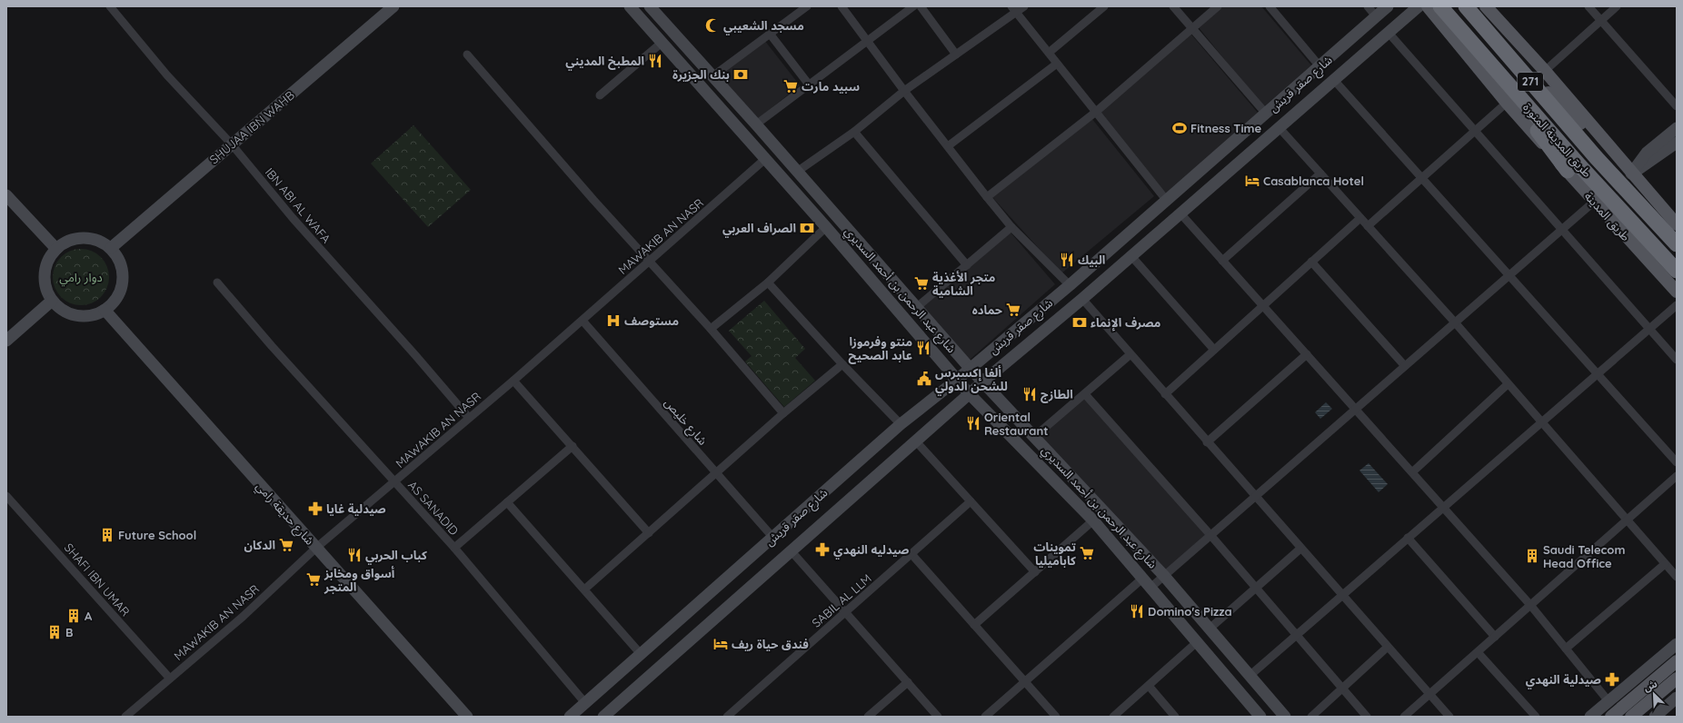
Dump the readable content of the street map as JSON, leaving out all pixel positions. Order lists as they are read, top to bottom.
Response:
{
  "streets": {
    "highway": ["271", "طريق المدينة المنورة"],
    "main road": ["طريق المدينة"],
    "street": [
      "شارع صقر قريش",
      "SHUJAA IBN WAHB",
      "IBN ABI AL WAFA",
      "MAWAKIB AN NASR",
      "شارع عبد الرحمن بن أحمد السديري",
      "شارع خليص",
      "AS SANADID",
      "شارع حديقة رامي",
      "SHAFI IBN UMAR",
      "SABIL AL LLM"
    ]
  },
  "crossings": [
    ["شارع صقر قريش", "شارع عبد الرحمن بن أحمد السديري"],
    ["شارع صقر قريش", "شارع خليص"],
    ["شارع صقر قريش", "AS SANADID"],
    ["SHUJAA IBN WAHB", "IBN ABI AL WAFA"],
    ["SHUJAA IBN WAHB", "شارع حديقة رامي"],
    ["طريق المدينة المنورة", "طريق المدينة"],
    ["IBN ABI AL WAFA", "MAWAKIB AN NASR"],
    ["MAWAKIB AN NASR", "شارع عبد الرحمن بن أحمد السديري"],
    ["MAWAKIB AN NASR", "شارع خليص"],
    ["MAWAKIB AN NASR", "AS SANADID"],
    ["MAWAKIB AN NASR", "شارع حديقة رامي"],
    ["MAWAKIB AN NASR", "SHAFI IBN UMAR"]
  ],
  "parks": ["دوار رامي"],
  "places": {
    "mosque": ["مسجد الشعيبي"],
    "restaurant": [
      "المطبخ المديني",
      "البيك",
      "منتو وفرموزا عابد الصحيح",
      "الطازج",
      "Oriental Restaurant",
      "كباب الحربي",
      "Domino's Pizza"
    ],
    "bank": ["بنك الجزيرة", "الصراف العربي", "مصرف الإنماء"],
    "supermarket": [
      "سبيد مارت",
      "متجر الأغذية الشامية",
      "حماده",
      "الدكان",
      "تموينات كاباميليا",
      "أسواق ومخابز المتجر"
    ],
    "sports": ["Fitness Time"],
    "hotel": ["Casablanca Hotel", "فندق حياة ريف"],
    "hospital": ["مستوصف"],
    "public building": ["ألفا إكسبرس للشحن الدولي"],
    "pharmacy": ["صيدلية غايا", "صيدليه النهدي", "صيدلية النهدي"],
    "building": [
      "Future School",
      "Saudi Telecom Head Office",
      "A",
      "B"
    ]
  },
  "north": "top left"
}
